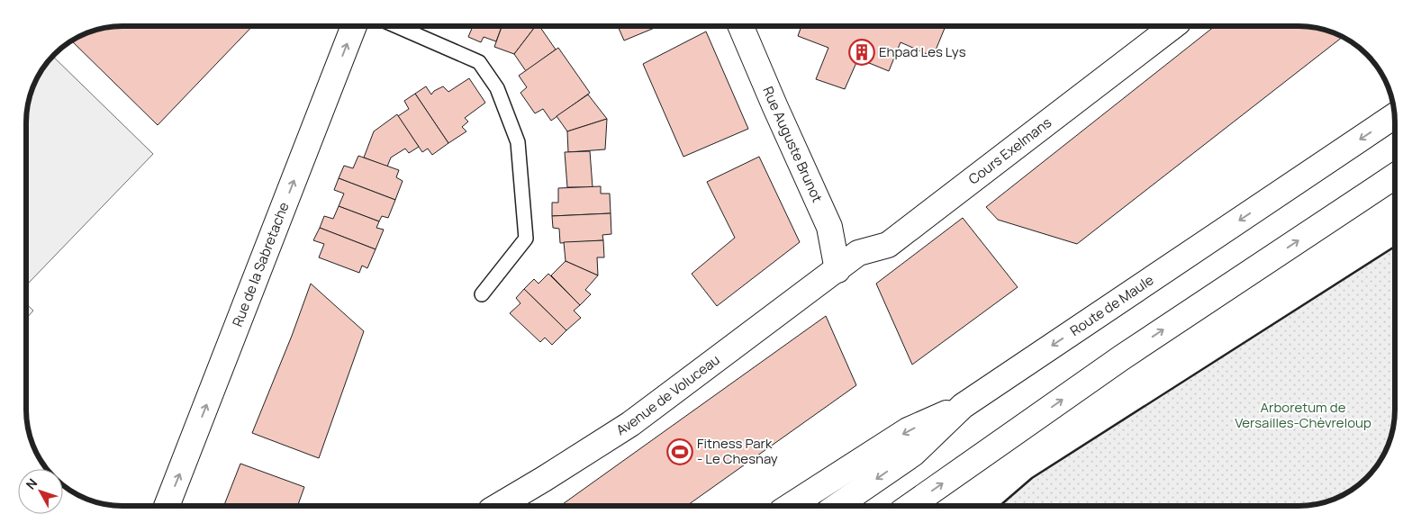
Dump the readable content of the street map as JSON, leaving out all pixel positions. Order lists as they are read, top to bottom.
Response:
{
  "streets": {
    "street": [
      "Rue Auguste Brunot",
      "Cours Exelmans",
      "Rue de la Sabretache",
      "Route de Maule",
      "Avenue de Voluceau"
    ]
  },
  "crossings": [
    ["Rue Auguste Brunot", "Cours Exelmans"],
    ["Rue Auguste Brunot", "Avenue de Voluceau"],
    ["Cours Exelmans", "Avenue de Voluceau"]
  ],
  "one_way": ["Rue de la Sabretache"],
  "parks": ["Arboretum de Versailles-Chèvreloup"],
  "places": {
    "building": ["Ehpad Les Lys"],
    "sports": ["Fitness Park - Le Chesnay"]
  },
  "north": "top left"
}
